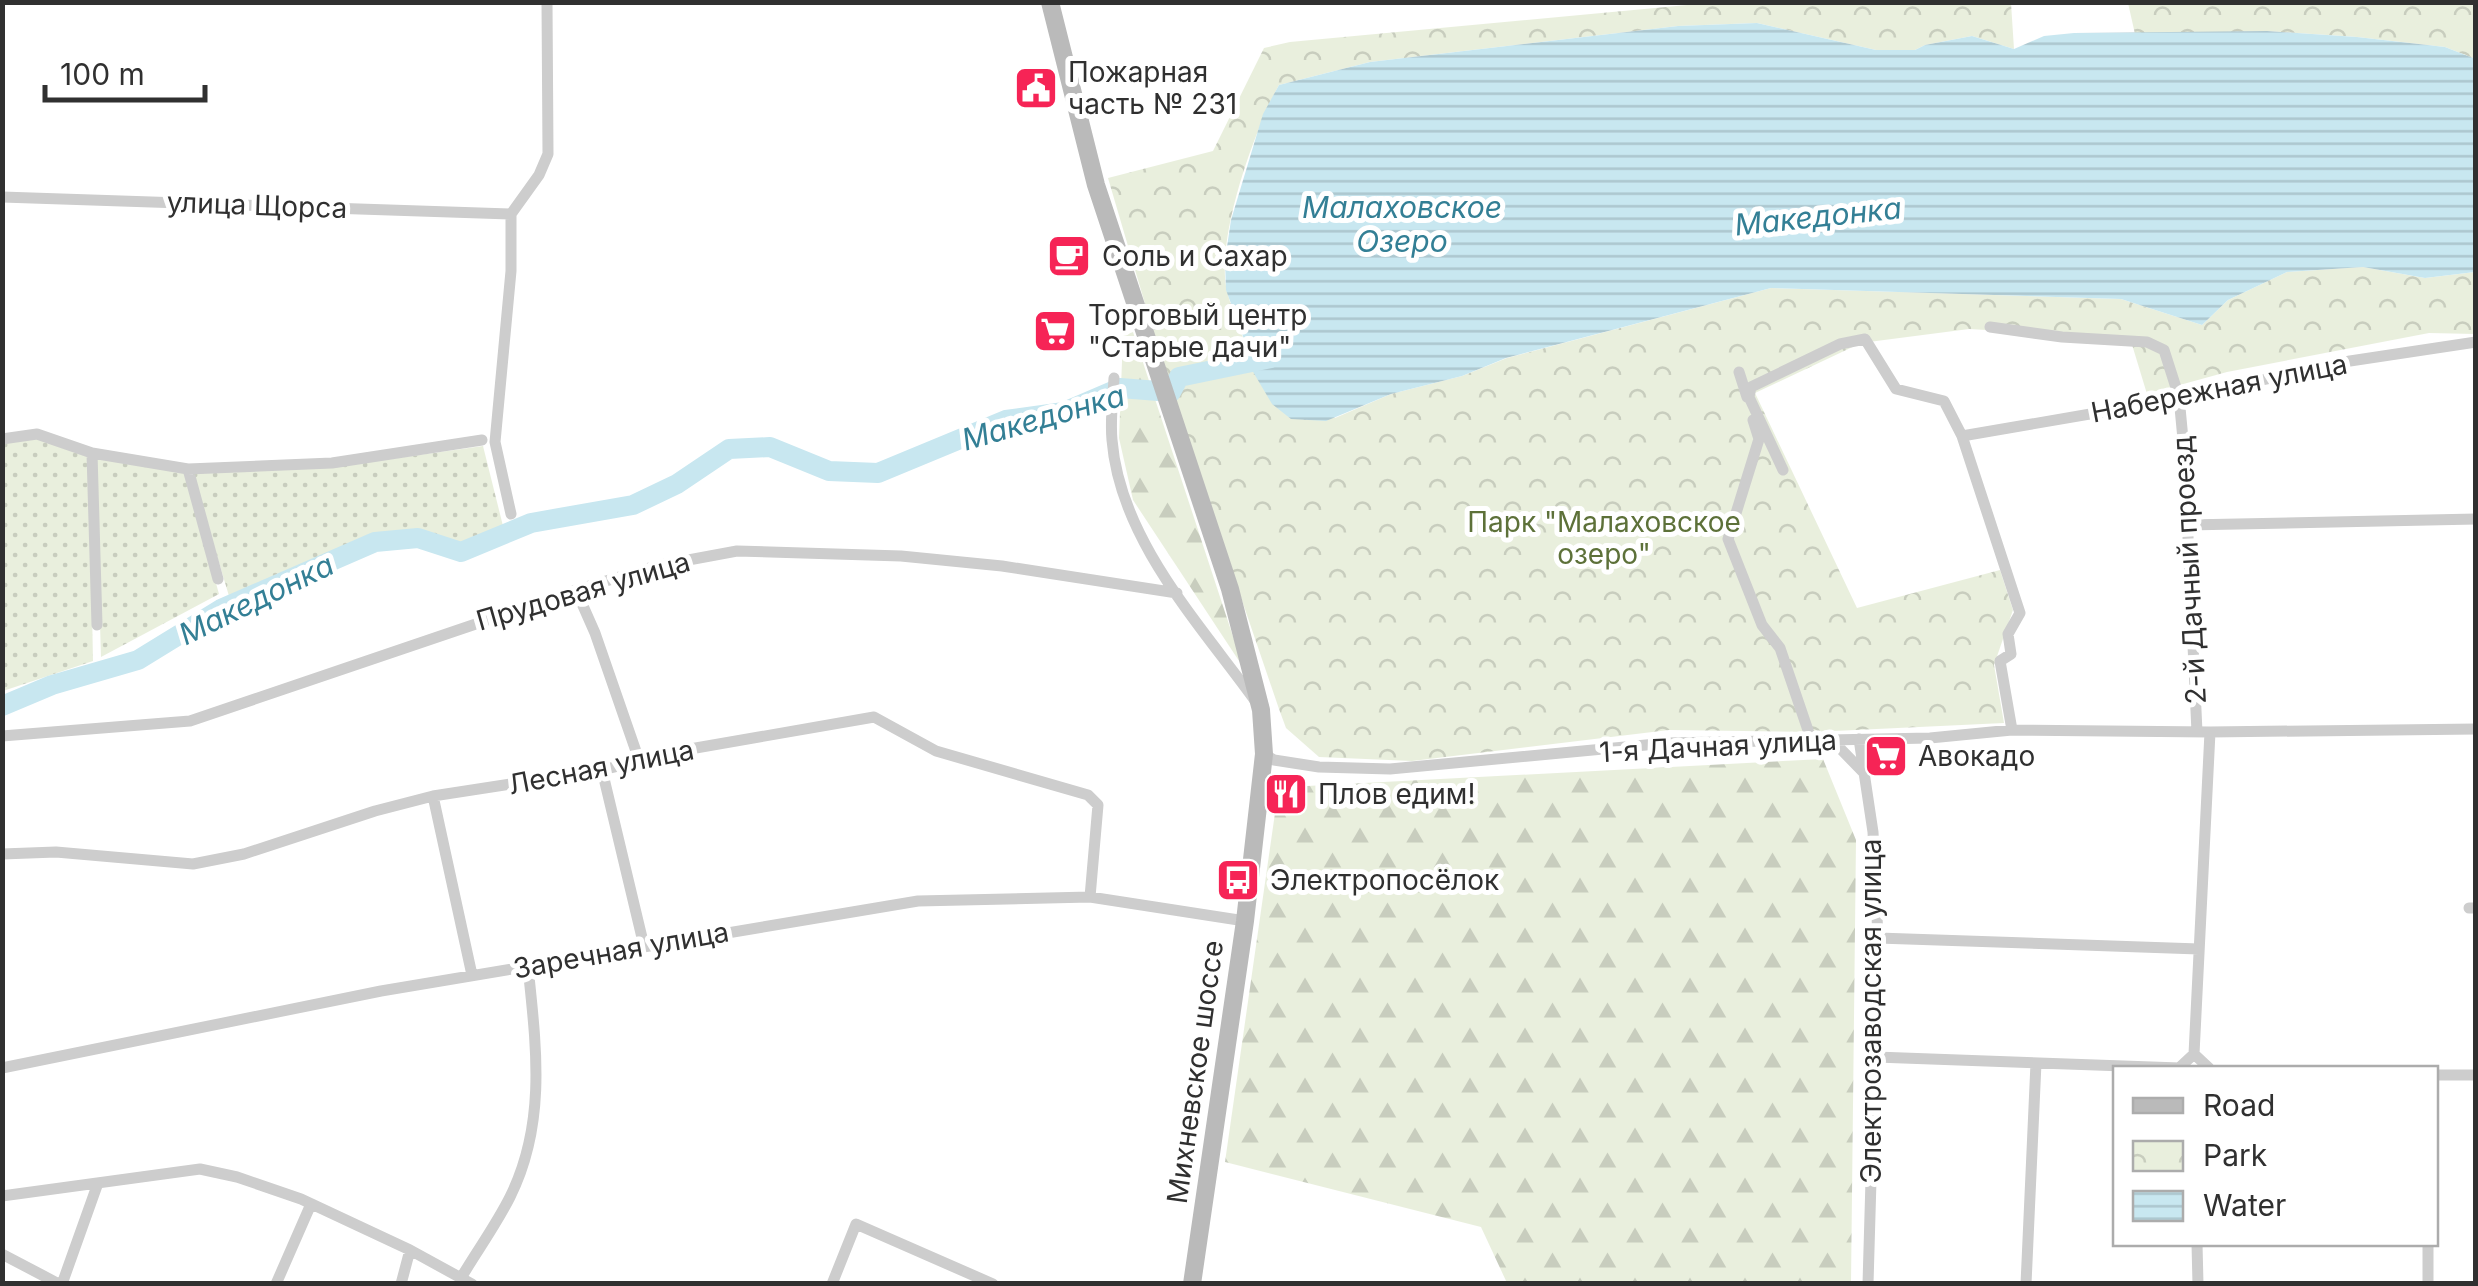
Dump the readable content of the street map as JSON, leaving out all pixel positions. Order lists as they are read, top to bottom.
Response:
{
  "streets": {
    "main road": ["Михневское шоссе"],
    "street": [
      "улица Щорса",
      "Набережная улица",
      "2-й Дачный проезд",
      "Прудовая улица",
      "1-я Дачная улица",
      "Лесная улица",
      "Заречная улица",
      "Электрозаводская улица"
    ]
  },
  "crossings": [
    ["Набережная улица", "2-й Дачный проезд"],
    ["2-й Дачный проезд", "1-я Дачная улица"],
    ["1-я Дачная улица", "Электрозаводская улица"],
    ["1-я Дачная улица", "Михневское шоссе"],
    ["Лесная улица", "Заречная улица"],
    ["Заречная улица", "Михневское шоссе"]
  ],
  "water": ["Малаховское Озеро", "Македонка"],
  "parks": ["Парк \"Малаховское озеро\""],
  "places": {
    "public building": ["Пожарная часть № 231"],
    "cafe": ["Соль и Сахар"],
    "supermarket": ["Торговый центр \"Старые дачи\"", "Авокадо"],
    "restaurant": ["Плов едим!"],
    "bus stop": ["Электропосёлок"]
  },
  "legend": ["Road", "Park", "Water"],
  "scale_bar": "100 m"
}
